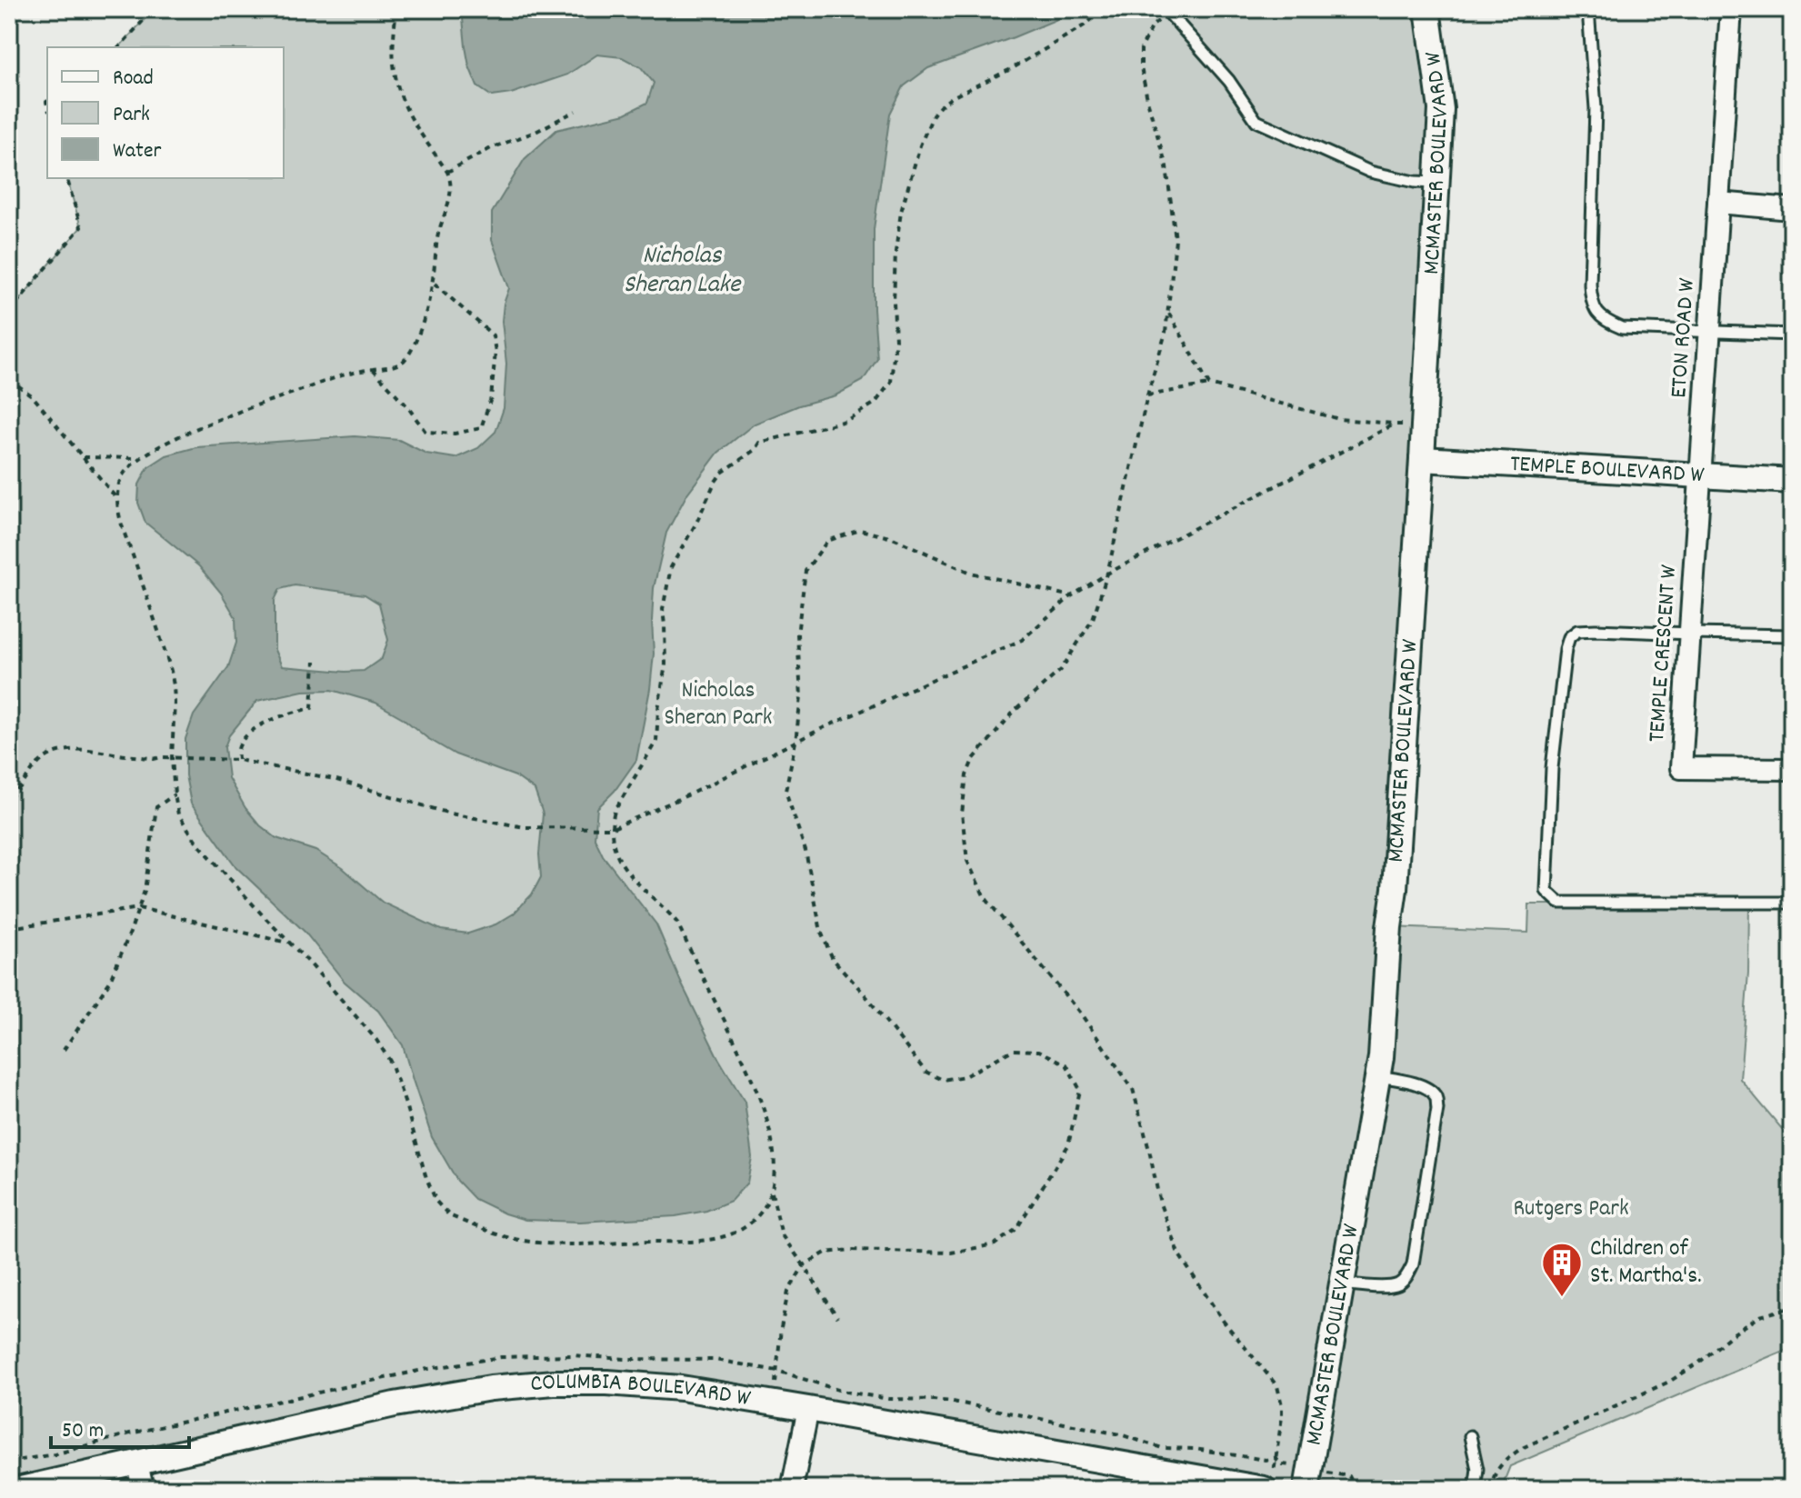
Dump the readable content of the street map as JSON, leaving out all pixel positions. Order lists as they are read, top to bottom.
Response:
{
  "streets": {
    "street": [
      "MCMASTER BOULEVARD W",
      "ETON ROAD W",
      "TEMPLE BOULEVARD W",
      "TEMPLE CRESCENT W",
      "COLUMBIA BOULEVARD W"
    ]
  },
  "crossings": [
    ["MCMASTER BOULEVARD W", "TEMPLE BOULEVARD W"],
    ["ETON ROAD W", "TEMPLE BOULEVARD W"],
    ["ETON ROAD W", "TEMPLE CRESCENT W"],
    ["TEMPLE BOULEVARD W", "TEMPLE CRESCENT W"]
  ],
  "water": ["Nicholas Sheran Lake"],
  "parks": ["Nicholas Sheran Park", "Rutgers Park"],
  "places": {
    "building": ["Children of St. Martha's."]
  },
  "legend": ["Road", "Park", "Water"],
  "scale_bar": "50 m"
}
